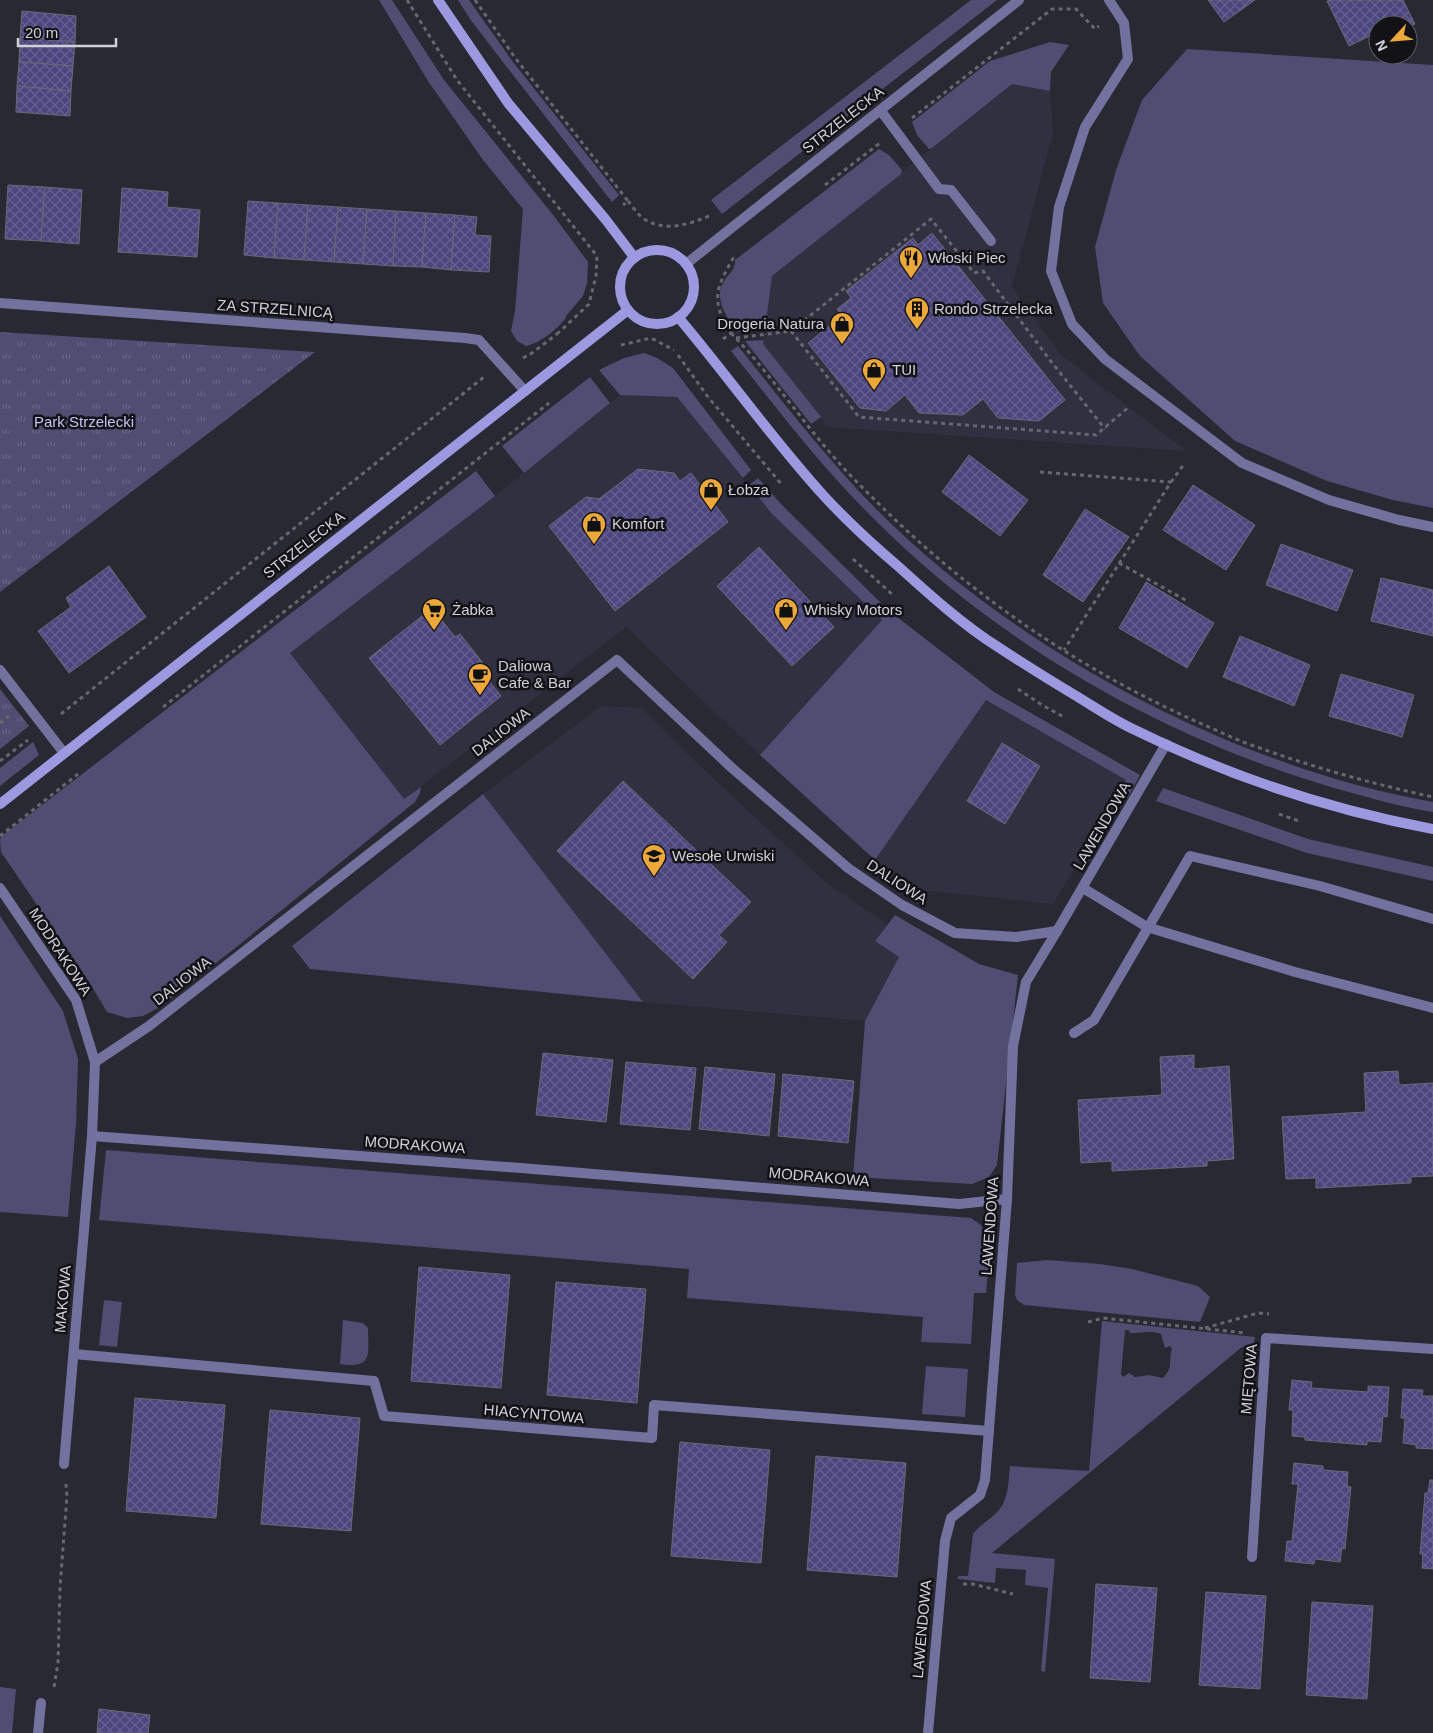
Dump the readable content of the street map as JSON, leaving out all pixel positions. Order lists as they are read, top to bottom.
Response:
{
  "streets": {
    "street": [
      "STRZELECKA",
      "ZA STRZELNICĄ",
      "DALIOWA",
      "LAWENDOWA",
      "MODRAKOWA",
      "MAKOWA",
      "MIĘTOWA",
      "HIACYNTOWA"
    ]
  },
  "crossings": [
    ["STRZELECKA", "ZA STRZELNICĄ"],
    ["DALIOWA", "LAWENDOWA"],
    ["DALIOWA", "MODRAKOWA"],
    ["LAWENDOWA", "MODRAKOWA"],
    ["LAWENDOWA", "HIACYNTOWA"],
    ["MODRAKOWA", "MAKOWA"],
    ["MAKOWA", "HIACYNTOWA"]
  ],
  "parks": ["Park Strzelecki"],
  "places": {
    "restaurant": ["Włoski Piec"],
    "building": ["Rondo Strzelecka"],
    "shop": [
      "Drogeria Natura",
      "TUI",
      "Łobza",
      "Komfort",
      "Whisky Motors"
    ],
    "supermarket": ["Żabka"],
    "cafe": ["Daliowa Cafe & Bar"],
    "school or university": ["Wesołe Urwiski"]
  },
  "scale_bar": "20 m",
  "north": "bottom left"
}
